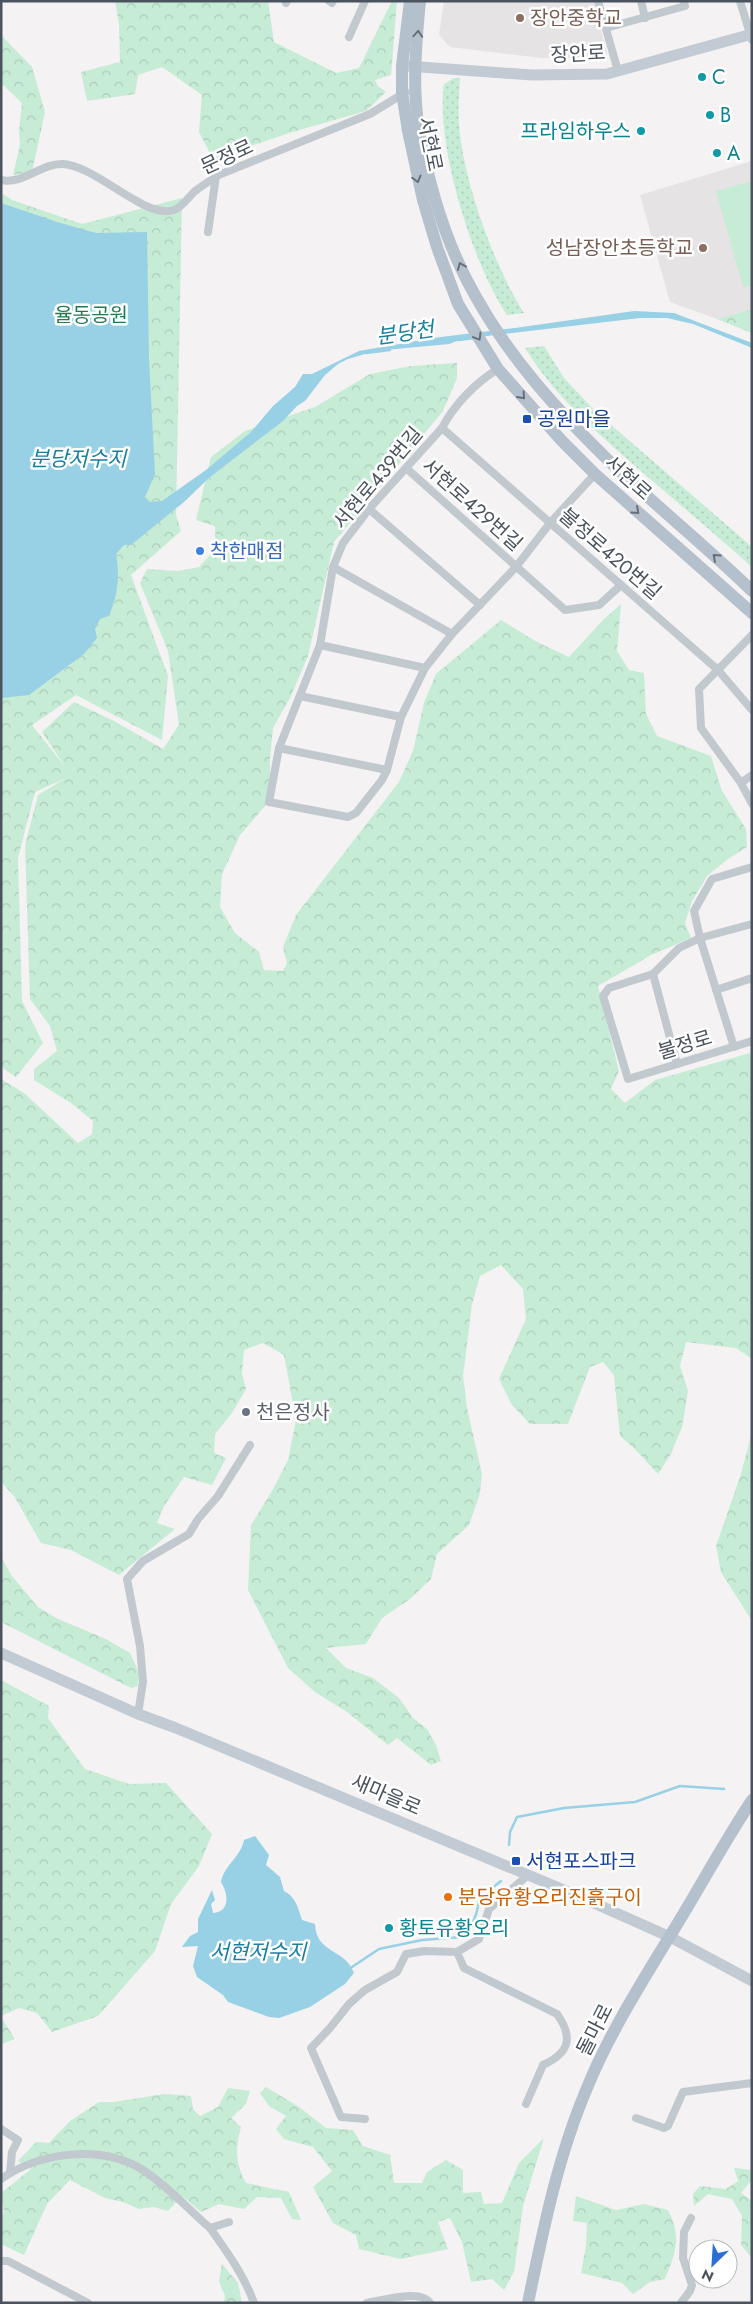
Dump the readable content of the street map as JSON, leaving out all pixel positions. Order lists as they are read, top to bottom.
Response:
{
  "streets": {
    "main road": ["서현로", "돌마로"],
    "street": [
      "장안로",
      "문정로",
      "서현로439번길",
      "서현로429번길",
      "불정로420번길",
      "불정로",
      "새마을로"
    ]
  },
  "crossings": [
    ["장안로", "서현로"],
    ["서현로", "문정로"],
    ["서현로", "서현로439번길"],
    ["서현로", "서현로429번길"],
    ["서현로439번길", "서현로429번길"],
    ["서현로439번길", "불정로420번길"],
    ["서현로429번길", "불정로420번길"],
    ["새마을로", "돌마로"]
  ],
  "water": ["분당천", "분당저수지", "서현저수지"],
  "parks": ["율동공원"],
  "places": {
    "other": [
      "장안중학교",
      "C",
      "B",
      "프라임하우스",
      "A",
      "성남장안초등학교",
      "착한매점",
      "천은정사",
      "분당유황오리진흙구이",
      "황토유황오리"
    ],
    "transit": ["공원마을", "서현포스파크"]
  },
  "north": "bottom left"
}
